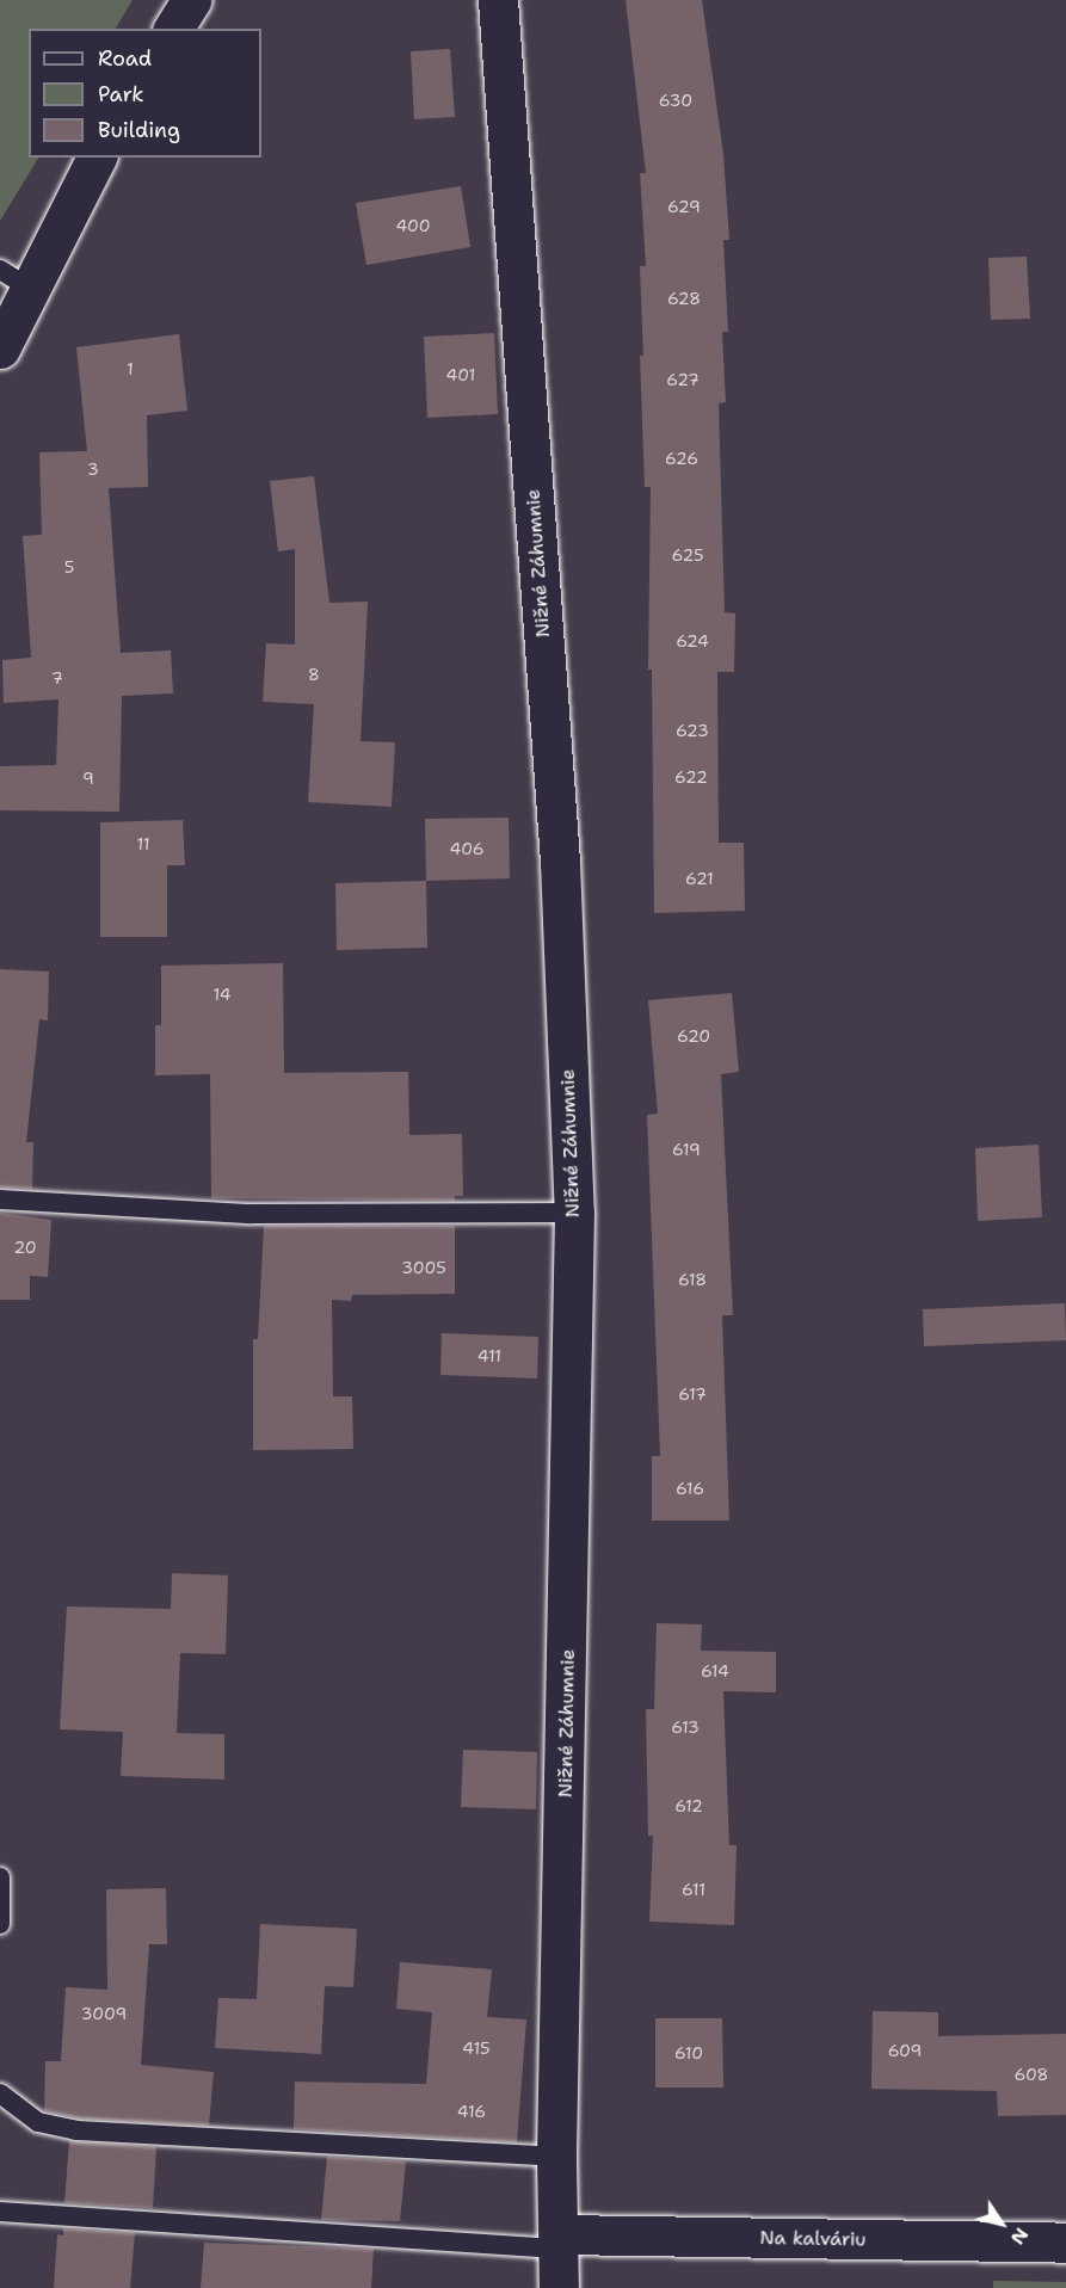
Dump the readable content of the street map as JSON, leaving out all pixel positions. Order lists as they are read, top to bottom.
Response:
{
  "streets": {
    "street": ["Nižné Záhumnie", "Na kalváriu"]
  },
  "crossings": [
    ["Nižné Záhumnie", "Na kalváriu"]
  ],
  "house_numbers": [
    "630",
    "629",
    "400",
    "628",
    "1",
    "401",
    "627",
    "626",
    "3",
    "625",
    "5",
    "624",
    "8",
    "7",
    "623",
    "622",
    "9",
    "11",
    "406",
    "621",
    "14",
    "620",
    "619",
    "20",
    "3005",
    "618",
    "411",
    "617",
    "616",
    "614",
    "613",
    "612",
    "611",
    "3009",
    "415",
    "609",
    "610",
    "608",
    "416"
  ],
  "legend": ["Road", "Park", "Building"],
  "north": "bottom right"
}
